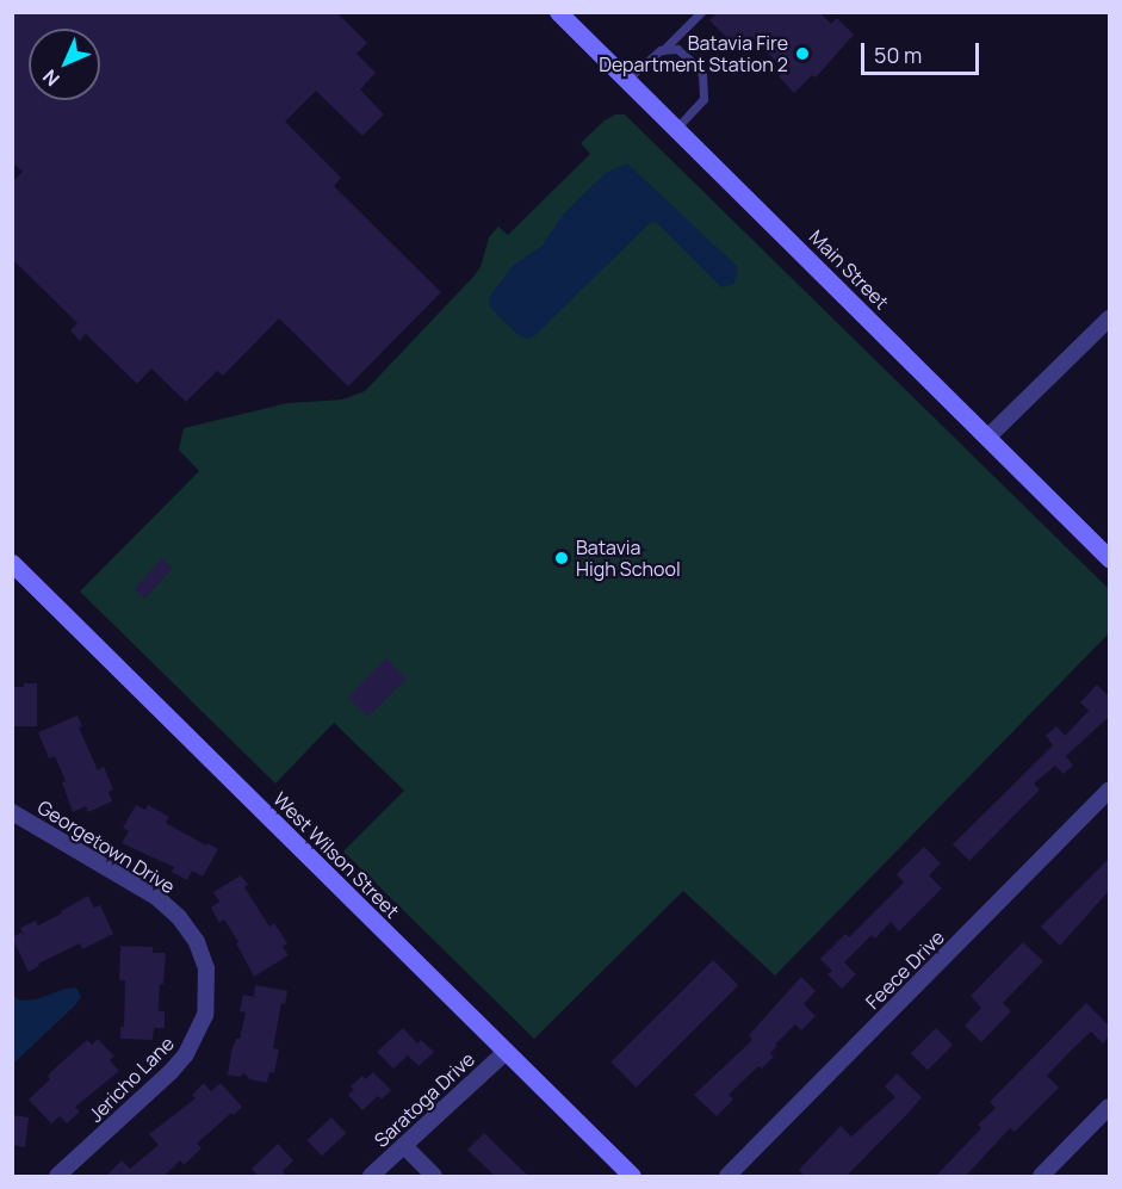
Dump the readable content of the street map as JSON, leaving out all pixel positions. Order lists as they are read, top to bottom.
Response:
{
  "streets": {
    "main road": ["Main Street", "West Wilson Street"],
    "street": [
      "Georgetown Drive",
      "Feece Drive",
      "Jericho Lane",
      "Saratoga Drive"
    ]
  },
  "crossings": [
    ["Georgetown Drive", "Jericho Lane"],
    ["West Wilson Street", "Saratoga Drive"]
  ],
  "places": ["Batavia Fire Department Station 2", "Batavia High School"],
  "scale_bar": "50 m",
  "north": "bottom left"
}
